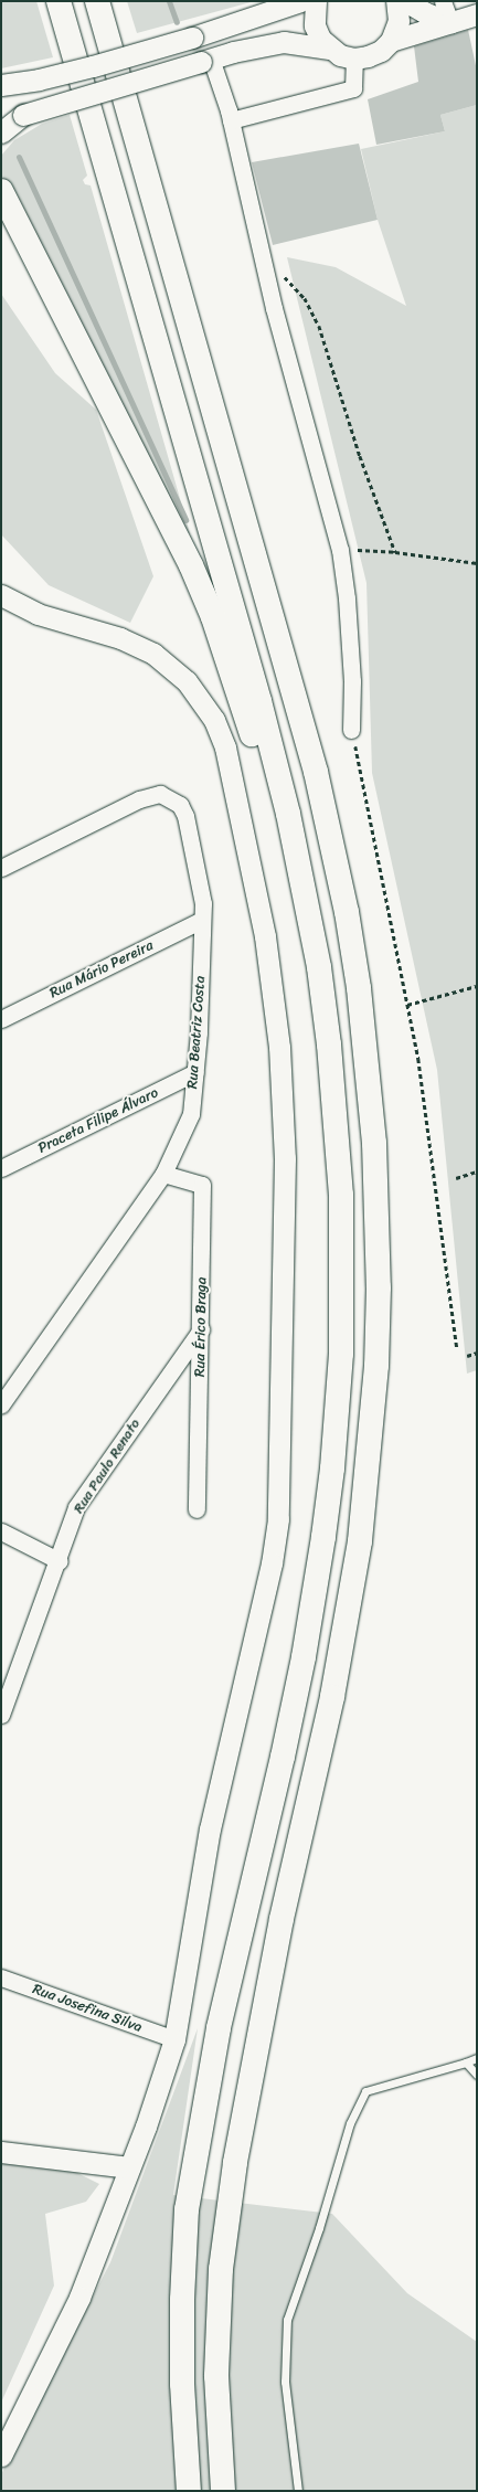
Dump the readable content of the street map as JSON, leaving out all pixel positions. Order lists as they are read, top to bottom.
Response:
{
  "streets": {
    "street": [
      "Rua Mário Pereira",
      "Rua Beatriz Costa",
      "Praceta Filipe Álvaro",
      "Rua Érico Braga",
      "Rua Paulo Renato",
      "Rua Josefina Silva"
    ]
  },
  "crossings": [
    ["Rua Mário Pereira", "Rua Beatriz Costa"],
    ["Rua Beatriz Costa", "Praceta Filipe Álvaro"],
    ["Rua Beatriz Costa", "Rua Érico Braga"],
    ["Rua Érico Braga", "Rua Paulo Renato"]
  ]
}
